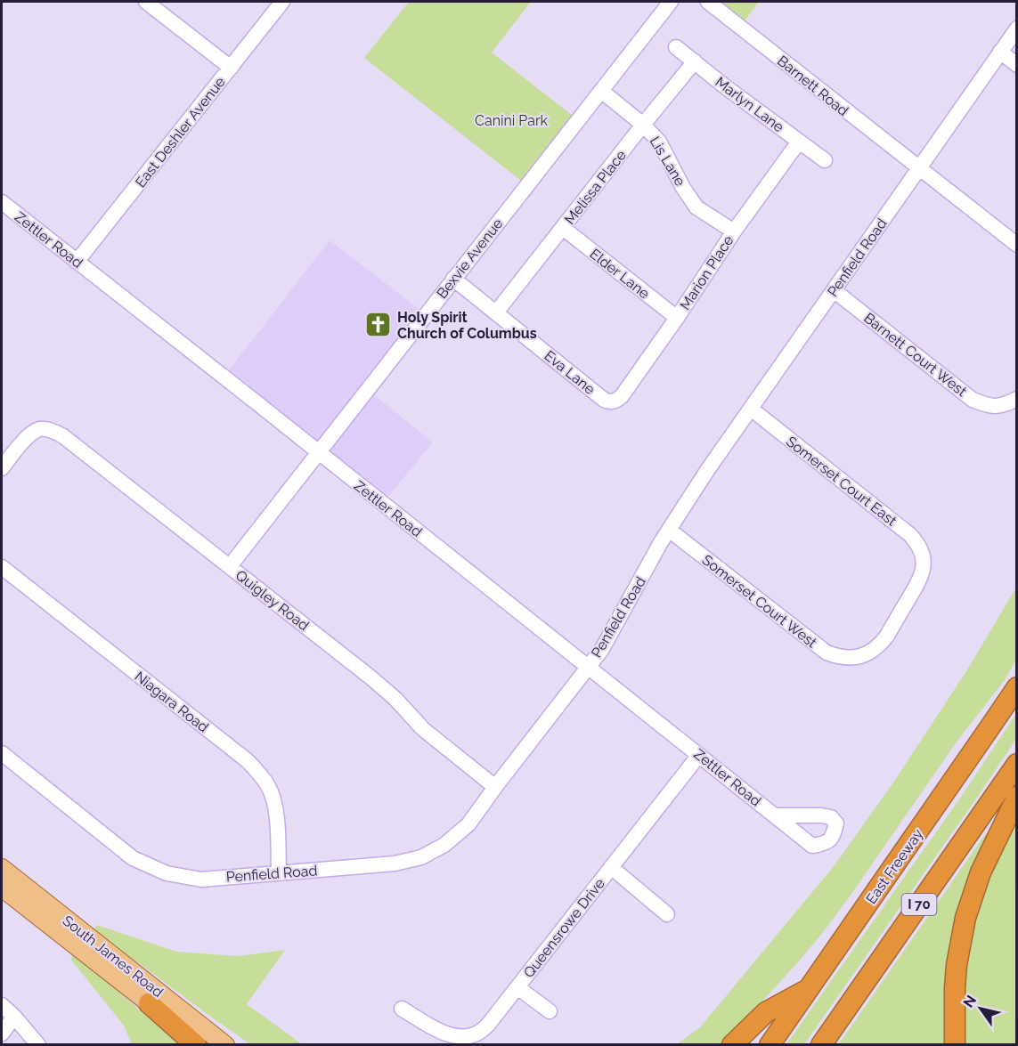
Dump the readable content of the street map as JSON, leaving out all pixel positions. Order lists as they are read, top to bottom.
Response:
{
  "streets": {
    "highway": ["East Freeway", "I 70"],
    "main road": ["South James Road"],
    "street": [
      "Barnett Road",
      "Marlyn Lane",
      "East Deshler Avenue",
      "Lis Lane",
      "Melissa Place",
      "Zettler Road",
      "Penfield Road",
      "Bexvie Avenue",
      "Marion Place",
      "Elder Lane",
      "Barnett Court West",
      "Eva Lane",
      "Somerset Court East",
      "Quigley Road",
      "Somerset Court West",
      "Niagara Road",
      "Queensrowe Drive"
    ]
  },
  "crossings": [
    ["Barnett Road", "Penfield Road"],
    ["Marlyn Lane", "Melissa Place"],
    ["Marlyn Lane", "Marion Place"],
    ["East Deshler Avenue", "Zettler Road"],
    ["Lis Lane", "Melissa Place"],
    ["Lis Lane", "Bexvie Avenue"],
    ["Lis Lane", "Marion Place"],
    ["Melissa Place", "Elder Lane"],
    ["Melissa Place", "Eva Lane"],
    ["Zettler Road", "Penfield Road"],
    ["Zettler Road", "Bexvie Avenue"],
    ["Zettler Road", "Queensrowe Drive"],
    ["Penfield Road", "Barnett Court West"],
    ["Penfield Road", "Somerset Court East"],
    ["Penfield Road", "Quigley Road"],
    ["Penfield Road", "Somerset Court West"],
    ["Penfield Road", "Niagara Road"],
    ["Bexvie Avenue", "Eva Lane"],
    ["Bexvie Avenue", "Quigley Road"],
    ["Marion Place", "Elder Lane"],
    ["Marion Place", "Eva Lane"],
    ["Somerset Court East", "Somerset Court West"]
  ],
  "parks": ["Canini Park"],
  "places": {
    "church": ["Holy Spirit Church of Columbus"]
  },
  "north": "top left"
}
